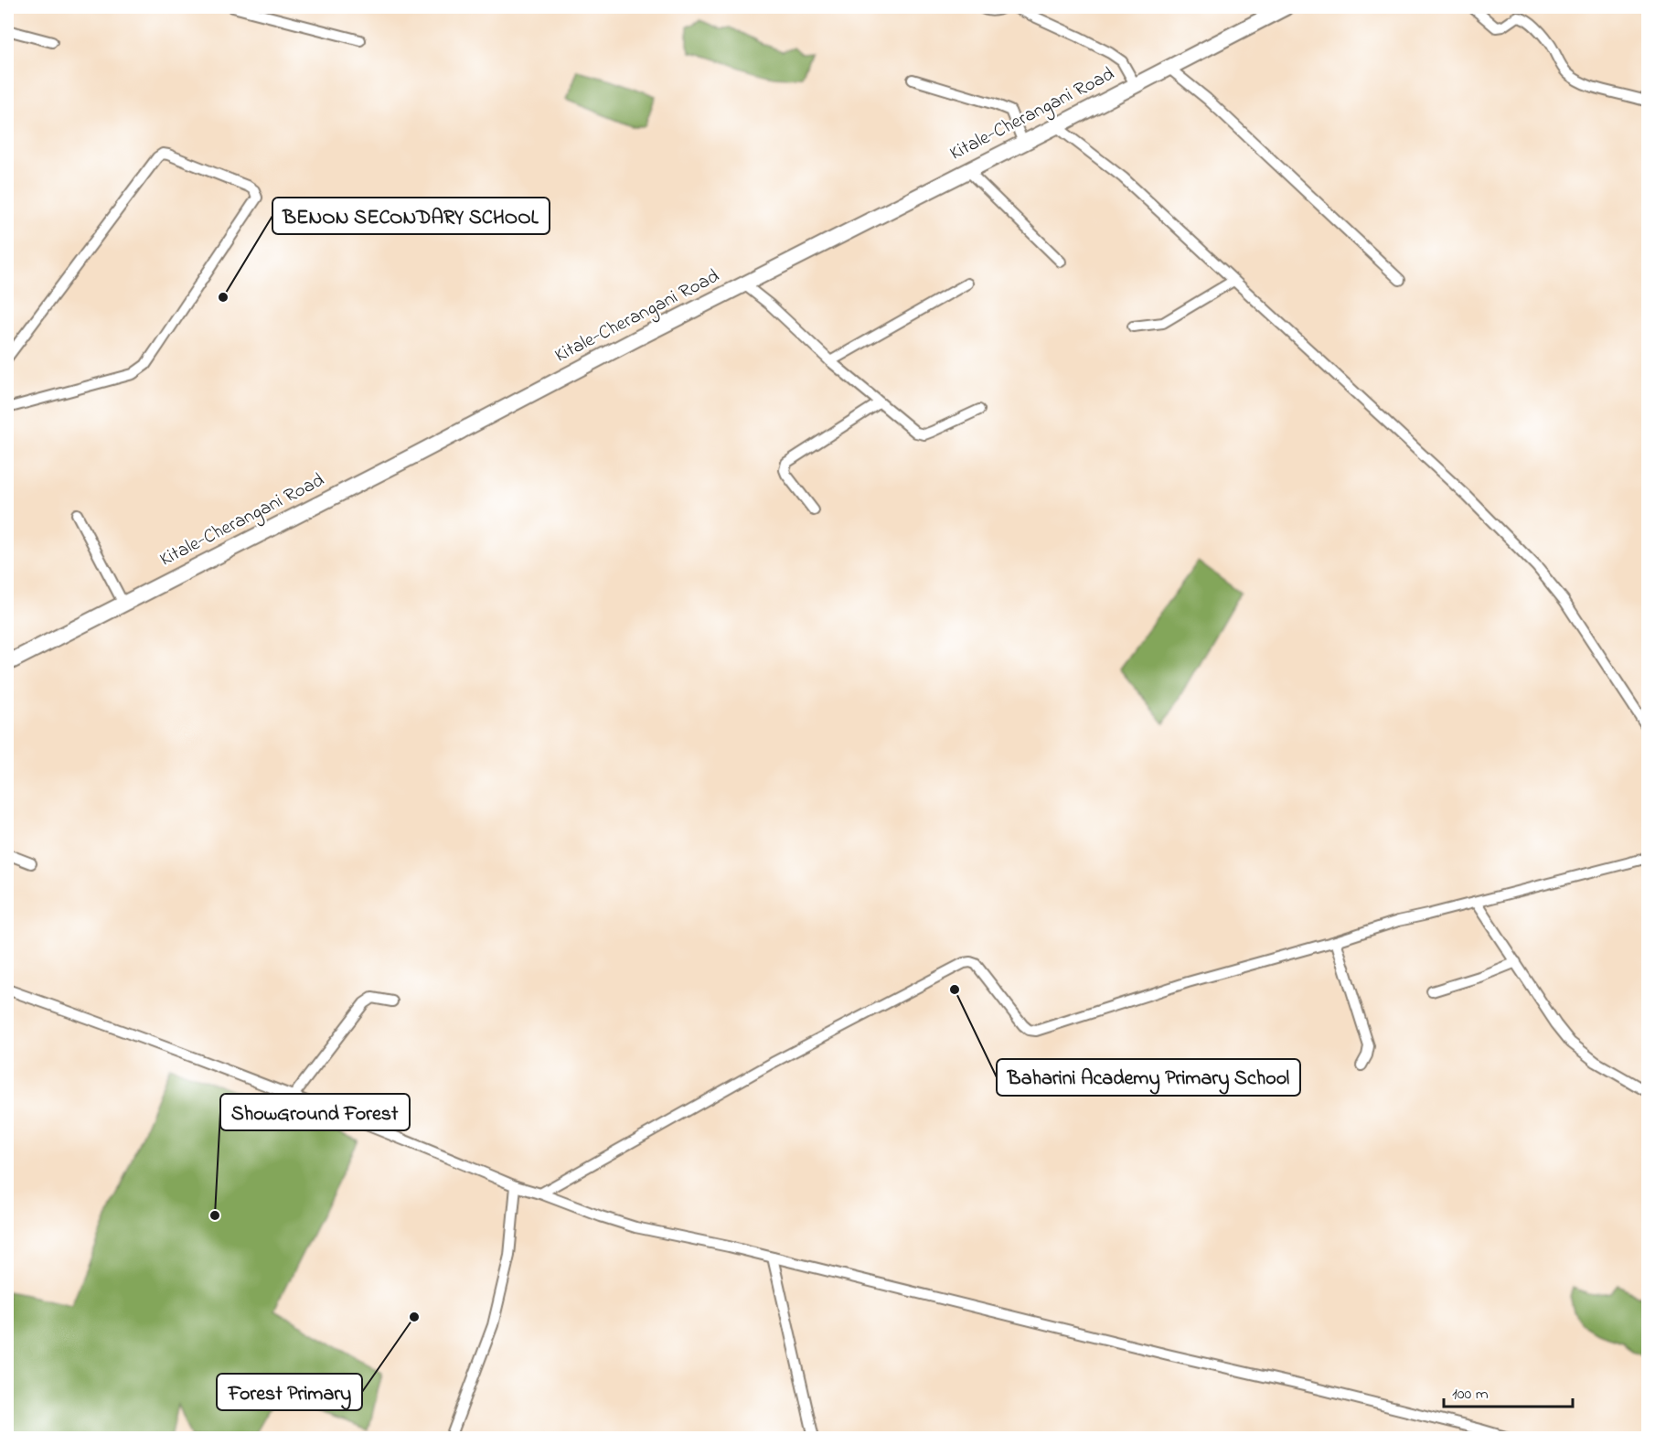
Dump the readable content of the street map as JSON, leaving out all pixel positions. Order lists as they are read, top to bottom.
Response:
{
  "streets": {
    "main road": ["Kitale-Cherangani Road"]
  },
  "places": [
    "BENON SECONDARY SCHOOL",
    "Baharini Academy Primary School",
    "ShowGround Forest",
    "Forest Primary"
  ],
  "scale_bar": "100 m"
}
